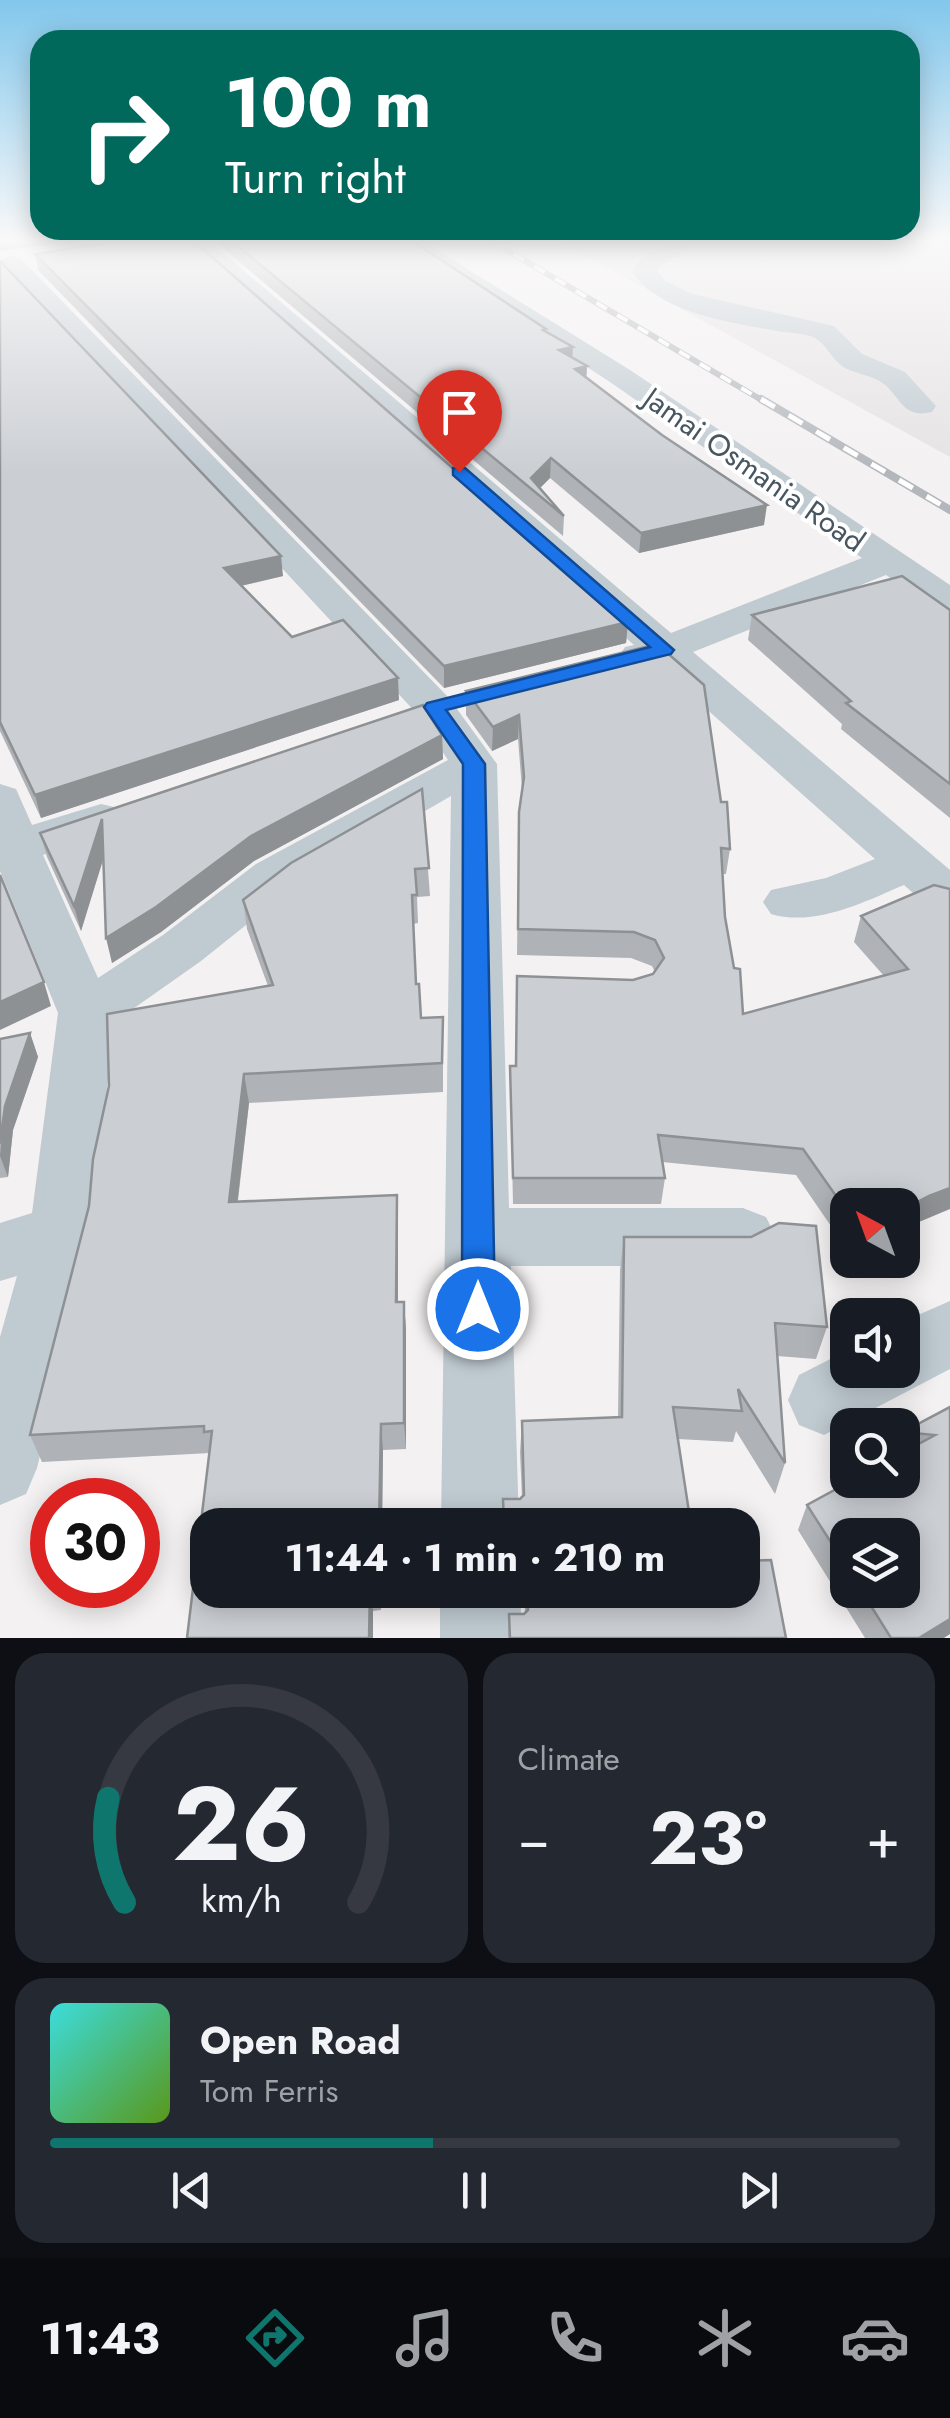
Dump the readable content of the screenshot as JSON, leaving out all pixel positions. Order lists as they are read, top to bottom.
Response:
{
  "streets": {
    "street": ["Jamai Osmania Road"]
  },
  "north": "top left",
  "page": {
    "turn": ["100 m", "Turn right"],
    "limit": "30",
    "trip": "11:44 · 1 min · 210 m",
    "tile": "Climate",
    "heat": ["−", "23°", "+"],
    "song": ["Open Road", "Tom Ferris"],
    "tabs": "11:43",
    "gauge": ["26", "km/h"]
  }
}
